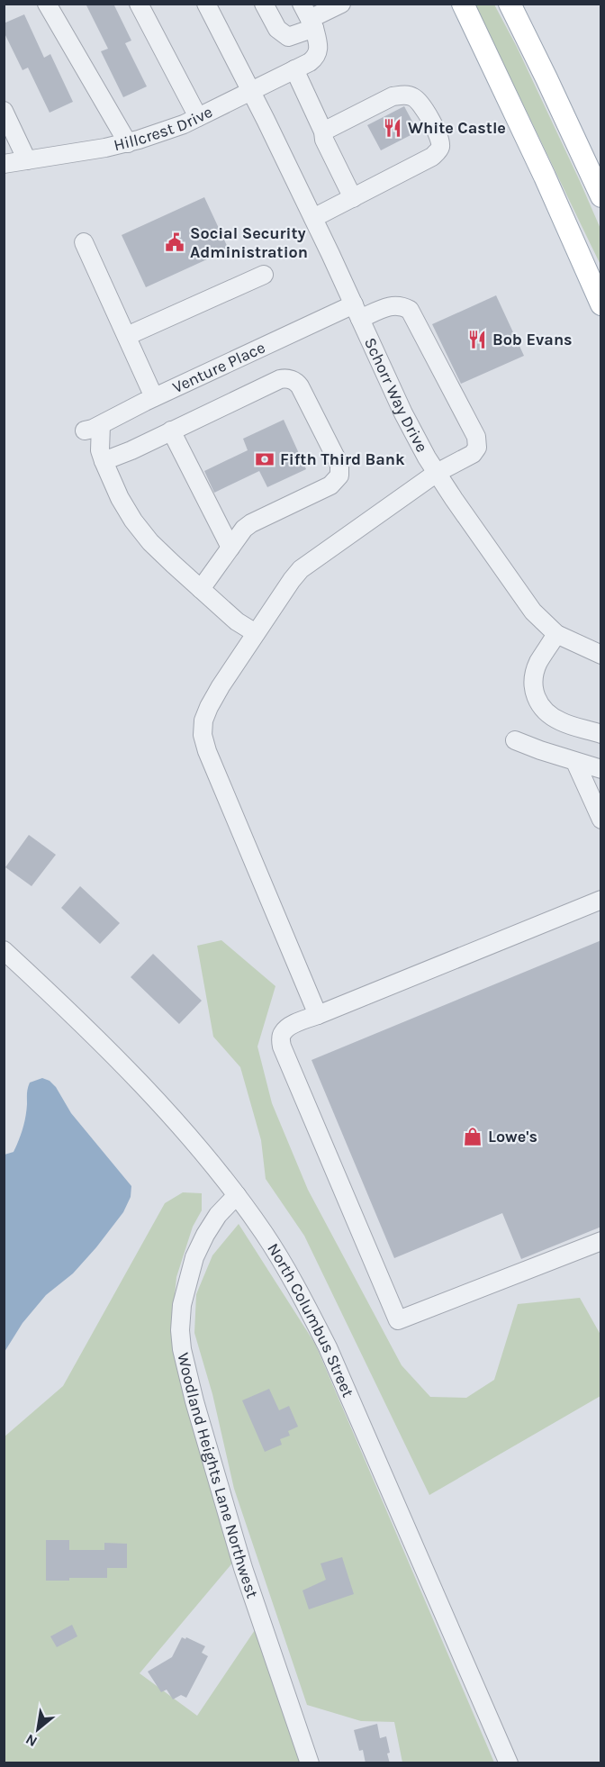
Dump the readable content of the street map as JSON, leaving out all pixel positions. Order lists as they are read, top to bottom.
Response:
{
  "streets": {
    "street": [
      "Hillcrest Drive",
      "Venture Place",
      "Schorr Way Drive",
      "North Columbus Street",
      "Woodland Heights Lane Northwest"
    ]
  },
  "crossings": [
    ["Hillcrest Drive", "Schorr Way Drive"],
    ["Venture Place", "Schorr Way Drive"],
    ["North Columbus Street", "Woodland Heights Lane Northwest"]
  ],
  "places": {
    "restaurant": ["White Castle", "Bob Evans"],
    "public building": ["Social Security Administration"],
    "bank": ["Fifth Third Bank"],
    "shop": ["Lowe's"]
  },
  "north": "bottom left"
}
